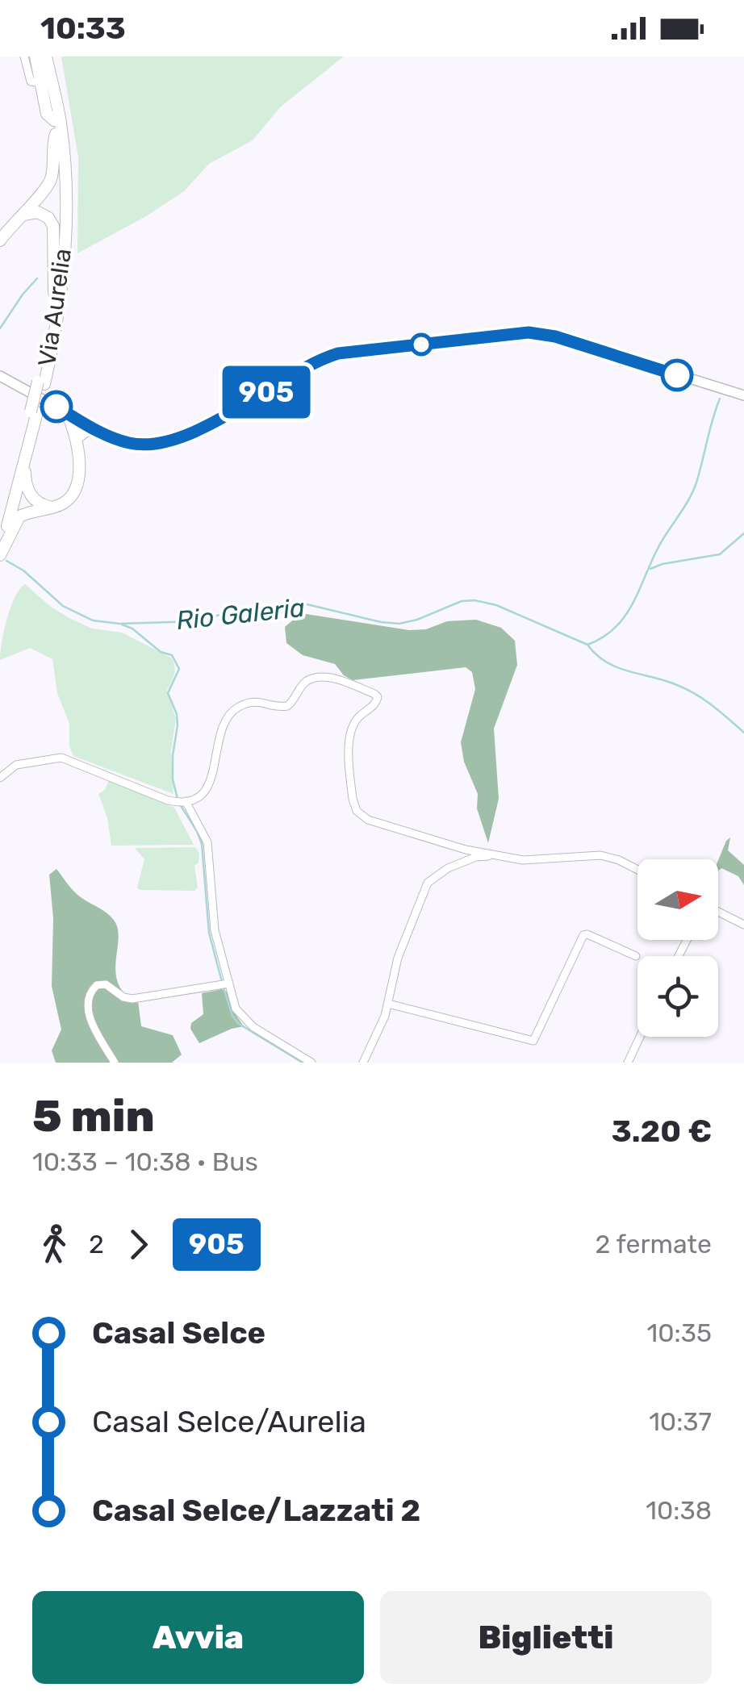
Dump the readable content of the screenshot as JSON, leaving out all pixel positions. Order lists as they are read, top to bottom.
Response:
{
  "streets": {
    "highway": ["Via Aurelia"]
  },
  "water": ["Rio Galeria"],
  "lines": ["bus line 905"],
  "north": "right",
  "page": {
    "status": "10:33",
    "on_map": "905",
    "heading": ["5 min", "10:33 – 10:38 · Bus", "3.20 €"],
    "legs": ["2", "905", "2 fermate"],
    "list": [
      {
        "name": "Casal Selce",
        "value": "10:35"
      },
      {
        "name": "Casal Selce/Aurelia",
        "value": "10:37"
      },
      {
        "name": "Casal Selce/Lazzati 2",
        "value": "10:38"
      }
    ],
    "buttons": ["Avvia", "Biglietti"]
  }
}
